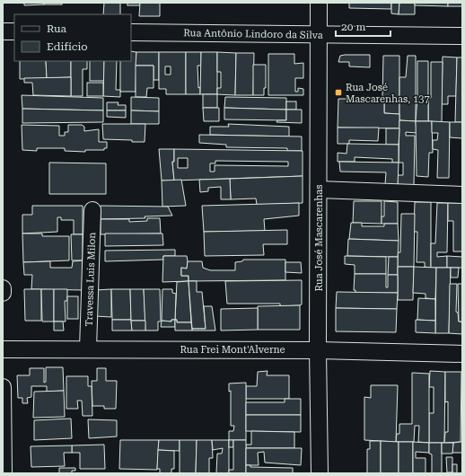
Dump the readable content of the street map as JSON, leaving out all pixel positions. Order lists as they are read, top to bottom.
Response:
{
  "streets": {
    "street": [
      "Rua Antônio Lindoro da Silva",
      "Rua José Mascarenhas",
      "Travessa Luis Milon",
      "Rua Frei Mont'Alverne"
    ]
  },
  "crossings": [
    ["Rua Antônio Lindoro da Silva", "Rua José Mascarenhas"],
    ["Rua José Mascarenhas", "Rua Frei Mont'Alverne"],
    ["Travessa Luis Milon", "Rua Frei Mont'Alverne"]
  ],
  "places": {
    "transit": ["Rua José Mascarenhas, 137"]
  },
  "legend": ["Rua", "Edifício"],
  "scale_bar": "20 m"
}
